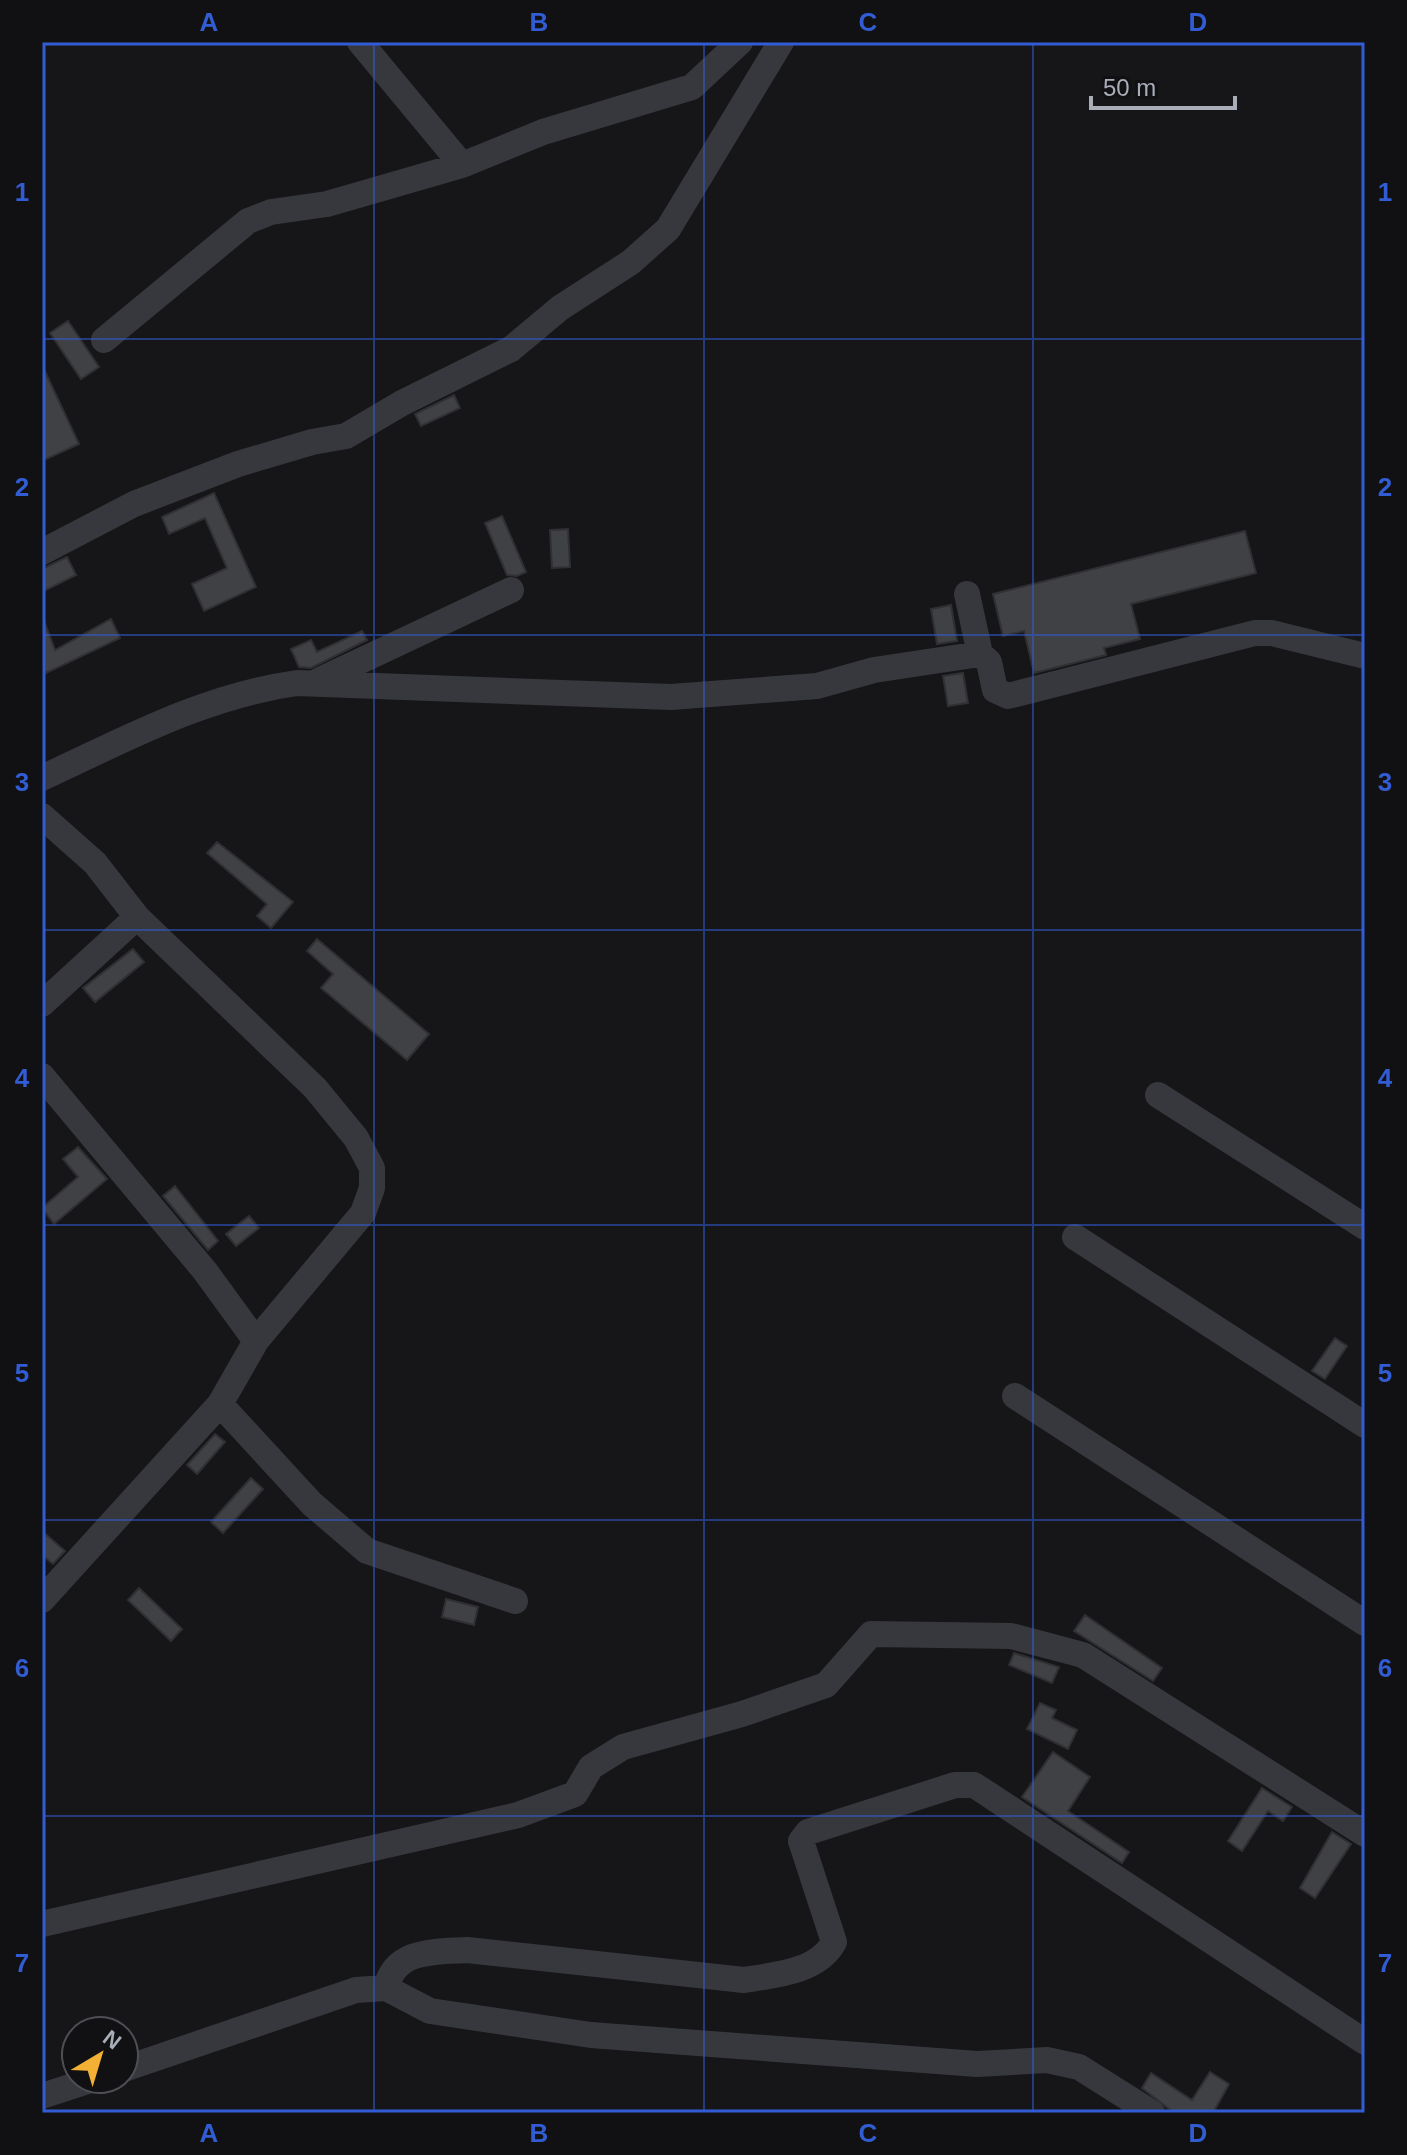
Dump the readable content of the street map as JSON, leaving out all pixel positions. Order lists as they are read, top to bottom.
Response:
{
  "scale_bar": "50 m",
  "north": "top right",
  "grid": {
    "columns": [
      "A",
      "B",
      "C",
      "D"
    ],
    "rows": [
      "1",
      "2",
      "3",
      "4",
      "5",
      "6",
      "7"
    ]
  }
}
